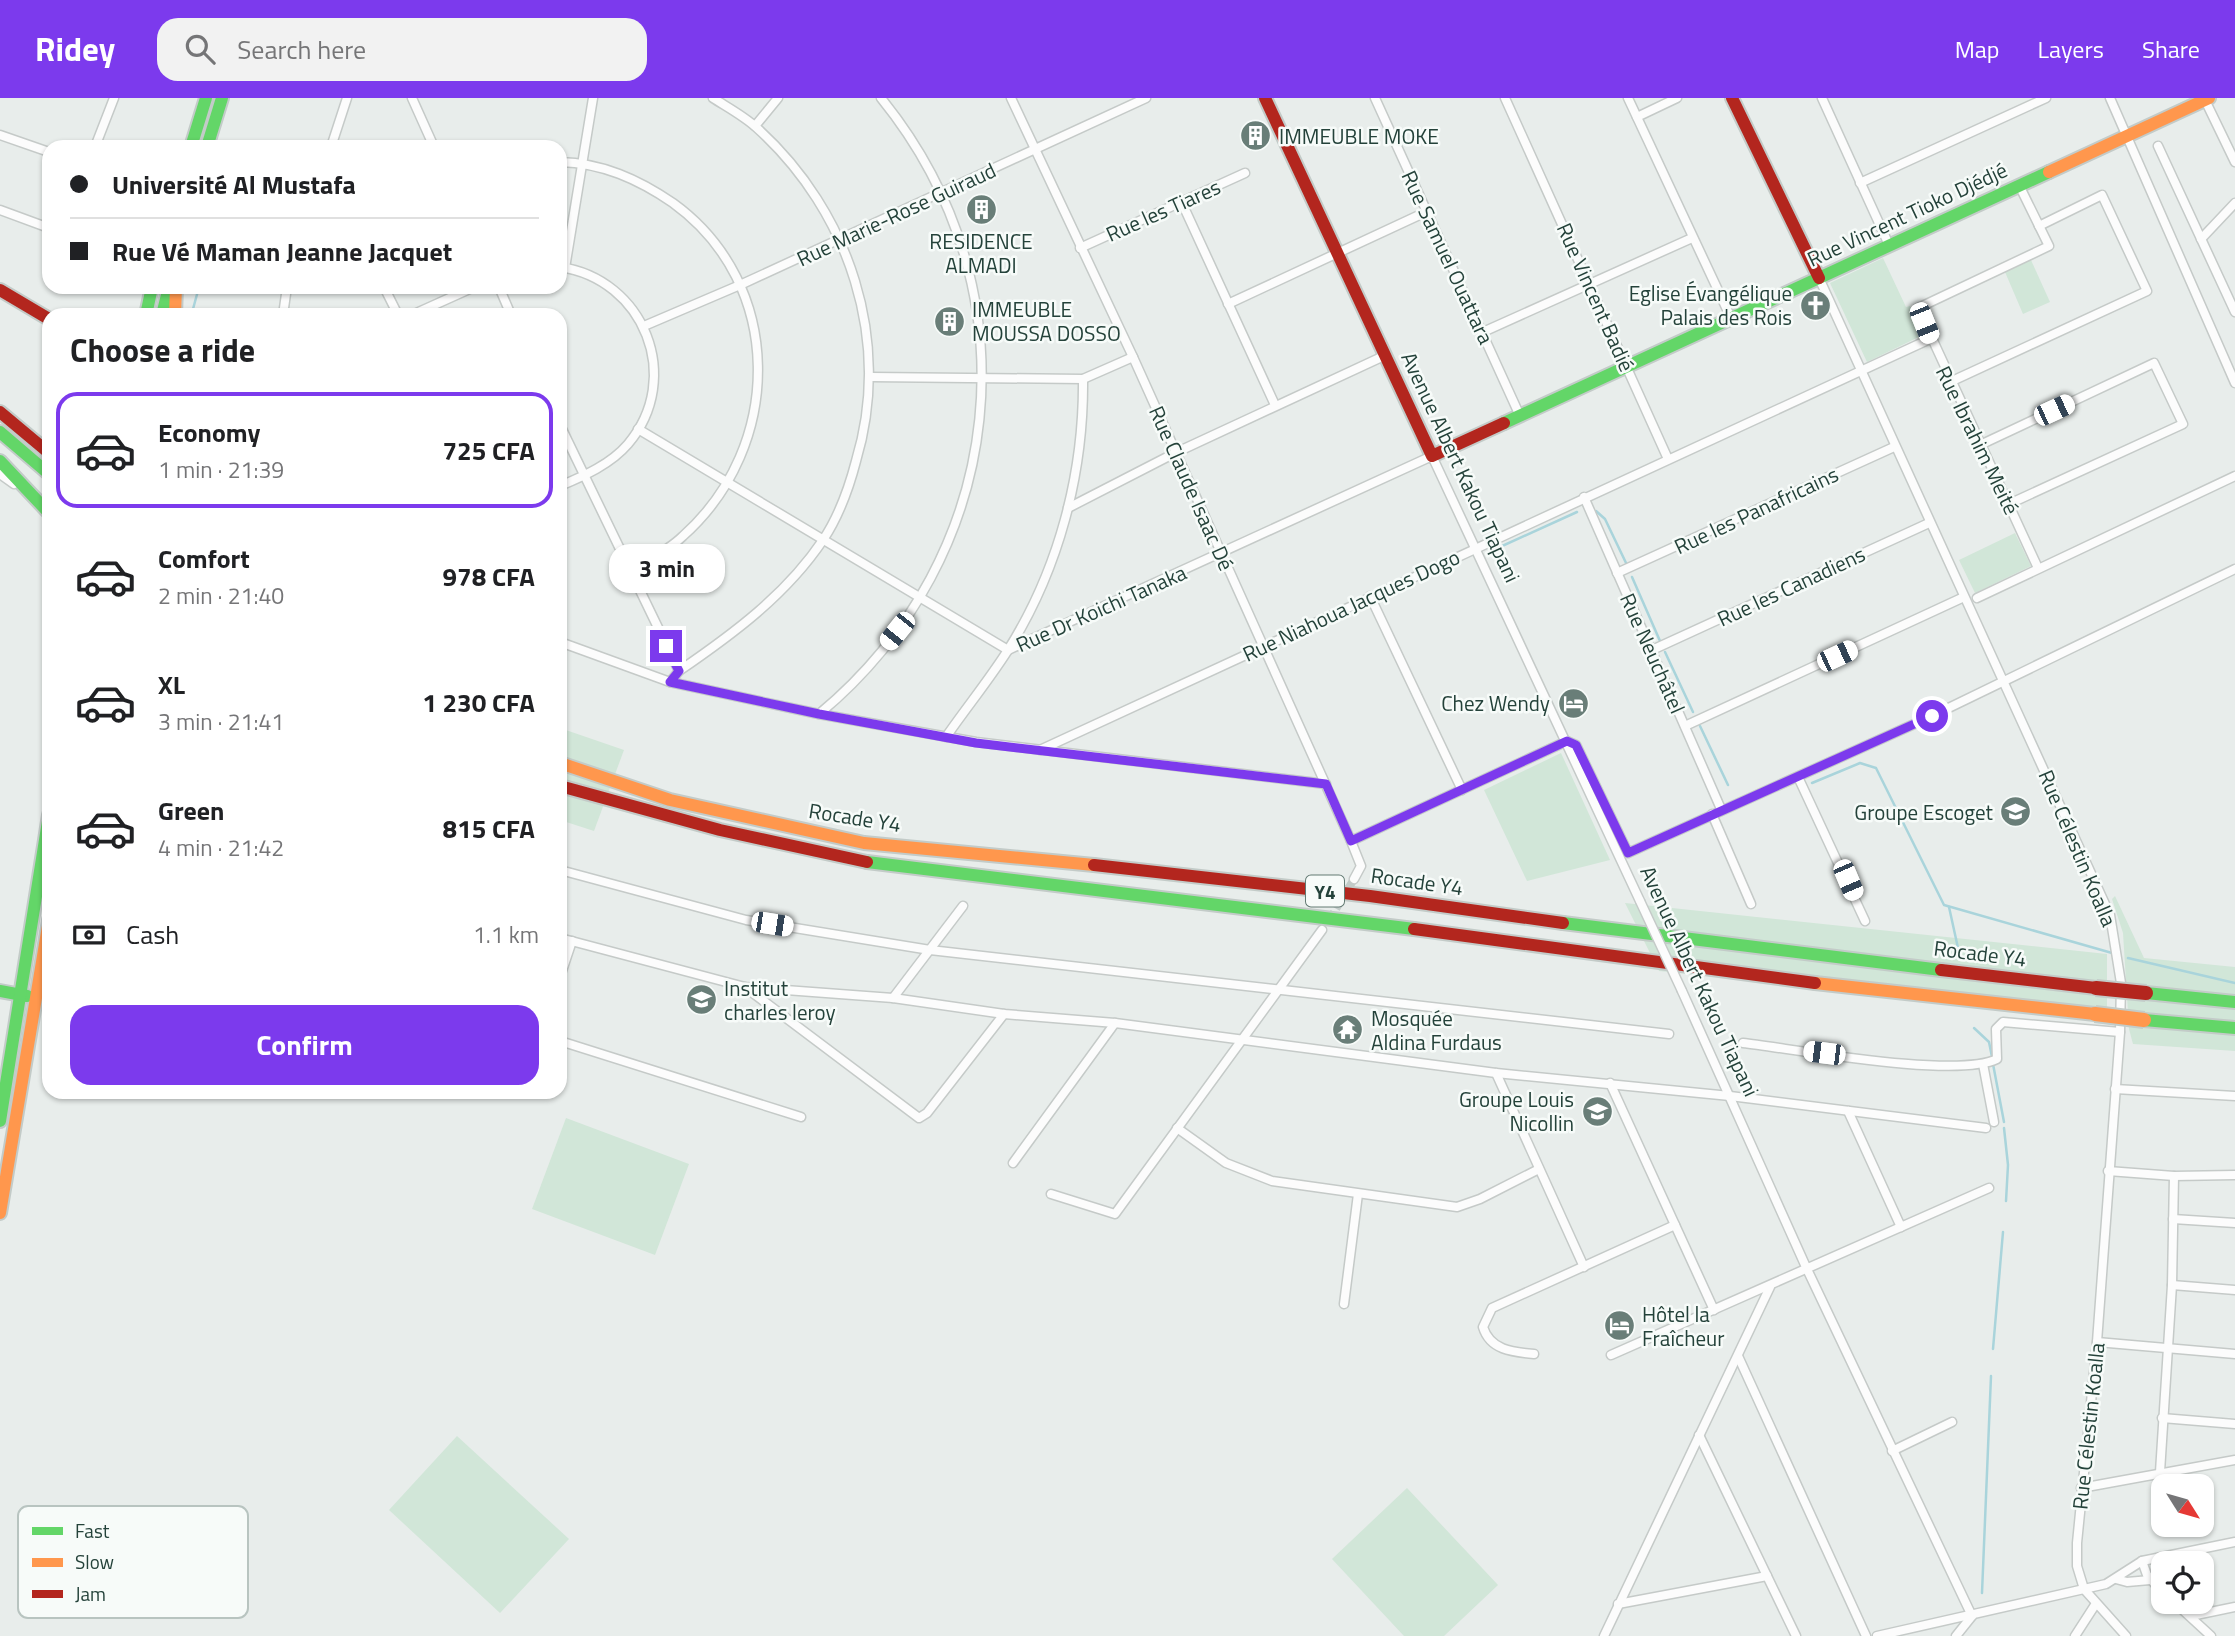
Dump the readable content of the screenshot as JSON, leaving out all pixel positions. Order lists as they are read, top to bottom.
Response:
{
  "streets": {
    "main road": [
      "Rue Vincent Tioko Djédjé",
      "Avenue Albert Kakou Tiapani",
      "Rocade Y4",
      "Y4"
    ],
    "street": [
      "Rue les Tiares",
      "Rue Marie-Rose Guiraud",
      "Rue Samuel Ouattara",
      "Rue Vincent Badié",
      "Rue Ibrahim Meité",
      "Rue Claude Isaac Dé",
      "Rue les Panafricains",
      "Rue les Canadiens",
      "Rue Niahoua Jacques Dogo",
      "Rue Dr Koichi Tanaka",
      "Rue Neuchâtel",
      "Rue Célestin Koalla"
    ]
  },
  "crossings": [
    ["Rue les Tiares", "Rue Claude Isaac Dé"],
    ["Rue Marie-Rose Guiraud", "Rue Claude Isaac Dé"],
    ["Rue Vincent Tioko Djédjé", "Rue Samuel Ouattara"],
    ["Rue Vincent Tioko Djédjé", "Rue Vincent Badié"],
    ["Rue Vincent Tioko Djédjé", "Rue Ibrahim Meité"],
    ["Rue Vincent Tioko Djédjé", "Avenue Albert Kakou Tiapani"],
    ["Rue Vincent Tioko Djédjé", "Rue Dr Koichi Tanaka"],
    ["Rue Vincent Tioko Djédjé", "Rue Célestin Koalla"],
    ["Rue Vincent Badié", "Rue Niahoua Jacques Dogo"],
    ["Rue Ibrahim Meité", "Rue Niahoua Jacques Dogo"],
    ["Avenue Albert Kakou Tiapani", "Rue Niahoua Jacques Dogo"],
    ["Avenue Albert Kakou Tiapani", "Rue Dr Koichi Tanaka"],
    ["Rue Claude Isaac Dé", "Rue Niahoua Jacques Dogo"],
    ["Rue Claude Isaac Dé", "Rue Dr Koichi Tanaka"],
    ["Rue les Panafricains", "Rue Neuchâtel"],
    ["Rue les Panafricains", "Rue Célestin Koalla"],
    ["Rue les Canadiens", "Rue Neuchâtel"],
    ["Rue les Canadiens", "Rue Célestin Koalla"],
    ["Rue Niahoua Jacques Dogo", "Rue Neuchâtel"],
    ["Rue Niahoua Jacques Dogo", "Rue Célestin Koalla"]
  ],
  "places": {
    "building": ["IMMEUBLE MOKE", "RESIDENCE ALMADI", "IMMEUBLE MOUSSA DOSSO"],
    "church": ["Eglise Évangélique Palais des Rois"],
    "hotel": ["Chez Wendy", "Hôtel la Fraîcheur"],
    "school or university": ["Groupe Escoget", "Institut charles leroy", "Groupe Louis Nicollin"],
    "temple": ["Mosquée Aldina Furdaus"]
  },
  "legend": ["Fast", "Slow", "Jam"],
  "north": "bottom right",
  "page": {
    "header": "Ridey",
    "search": "Search here",
    "nav": ["Map", "Layers", "Share"],
    "banner": ["Université Al Mustafa", "Rue Vé Maman Jeanne Jacquet"],
    "heading": "Choose a ride",
    "list": [
      {
        "name": "Economy",
        "note": "1 min · 21:39",
        "value": "725 CFA"
      },
      {
        "name": "Comfort",
        "note": "2 min · 21:40",
        "value": "978 CFA"
      },
      {
        "name": "XL",
        "note": "3 min · 21:41",
        "value": "1 230 CFA"
      },
      {
        "name": "Green",
        "note": "4 min · 21:42",
        "value": "815 CFA"
      }
    ],
    "bubble": "3 min",
    "pay": ["Cash", "1.1 km"],
    "buttons": "Confirm"
  }
}
